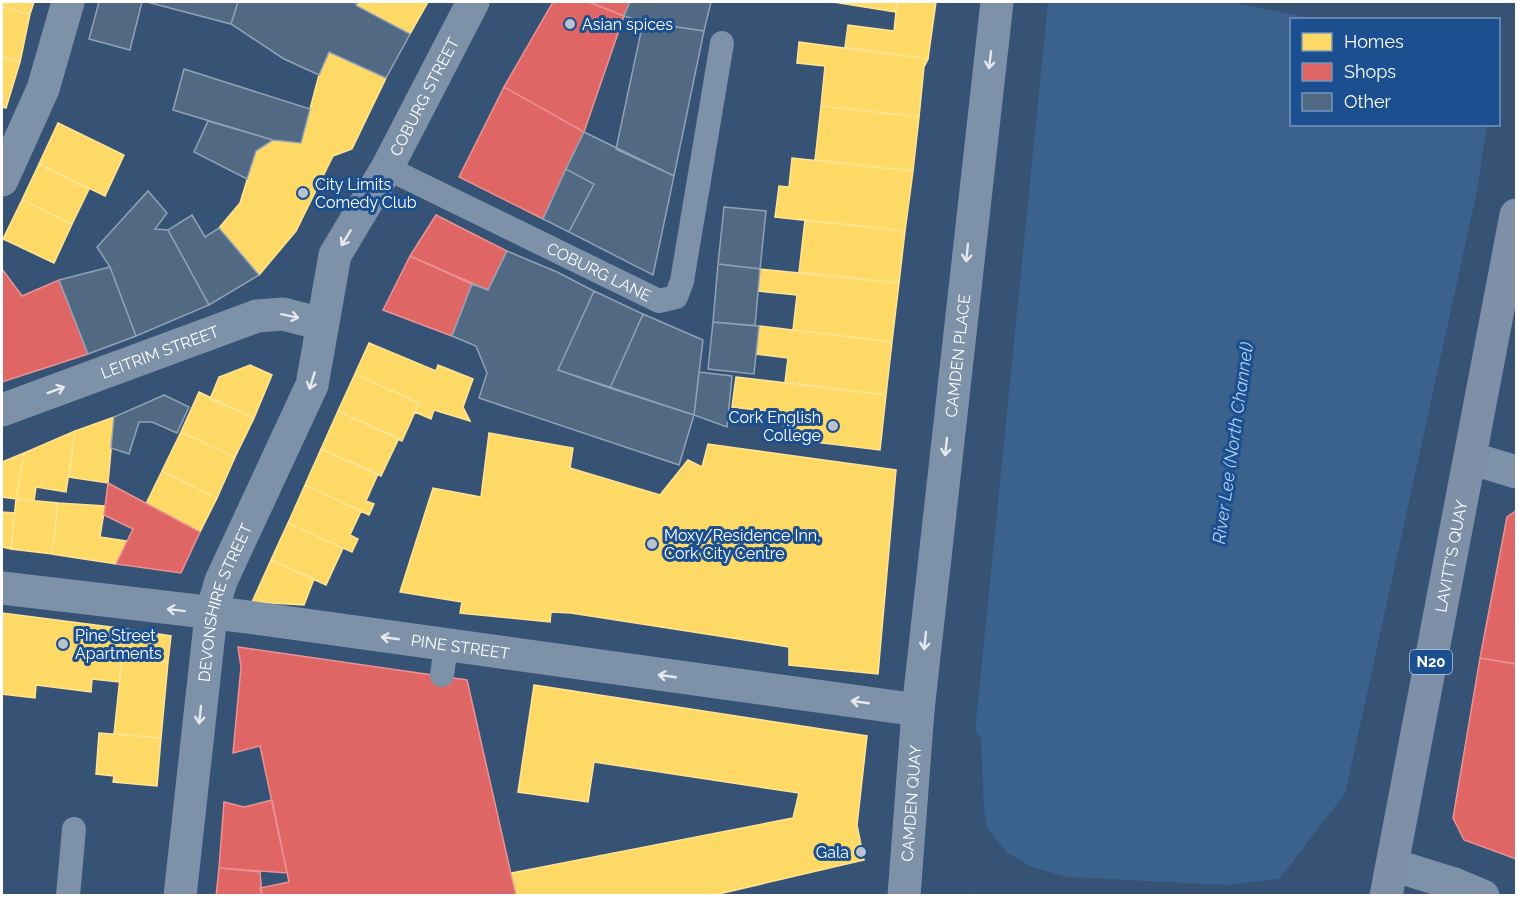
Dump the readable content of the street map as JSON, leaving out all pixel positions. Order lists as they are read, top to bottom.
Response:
{
  "streets": {
    "highway": ["LAVITT'S QUAY", "N20"],
    "street": [
      "COBURG STREET",
      "LEITRIM STREET",
      "CAMDEN PLACE",
      "DEVONSHIRE STREET",
      "PINE STREET",
      "CAMDEN QUAY"
    ],
    "lane": ["COBURG LANE"]
  },
  "crossings": [
    ["COBURG STREET", "COBURG LANE"],
    ["COBURG STREET", "LEITRIM STREET"],
    ["COBURG STREET", "DEVONSHIRE STREET"],
    ["LEITRIM STREET", "DEVONSHIRE STREET"],
    ["CAMDEN PLACE", "PINE STREET"],
    ["CAMDEN PLACE", "CAMDEN QUAY"],
    ["DEVONSHIRE STREET", "PINE STREET"],
    ["PINE STREET", "CAMDEN QUAY"]
  ],
  "one_way": [
    "COBURG STREET",
    "LEITRIM STREET",
    "CAMDEN PLACE",
    "DEVONSHIRE STREET",
    "PINE STREET"
  ],
  "water": ["River Lee (North Channel)"],
  "places": [
    "Asian spices",
    "City Limits Comedy Club",
    "Cork English College",
    "Moxy/Residence Inn, Cork City Centre",
    "Pine Street Apartments",
    "Gala"
  ],
  "legend": ["Homes", "Shops", "Other"]
}
